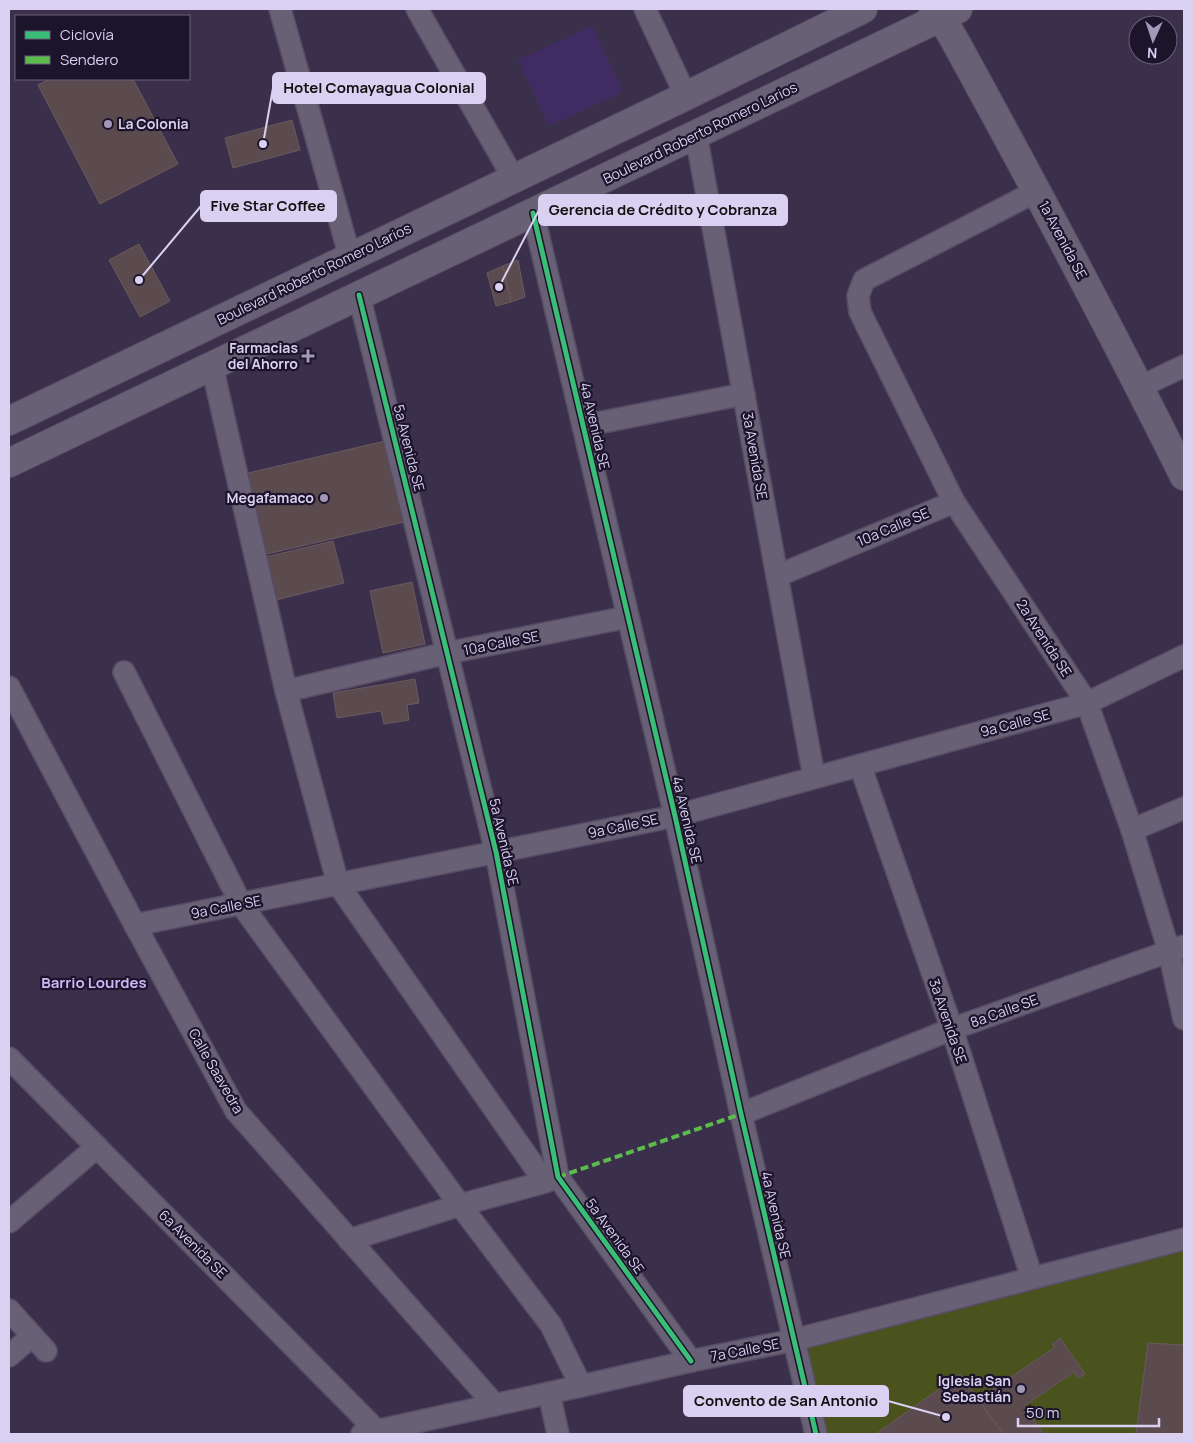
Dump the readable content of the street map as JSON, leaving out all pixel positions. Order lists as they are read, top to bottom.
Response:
{
  "streets": {
    "main road": ["Boulevard Roberto Romero Larios", "1a Avenida SE"],
    "street": [
      "4a Avenida SE",
      "5a Avenida SE",
      "3a Avenida SE",
      "10a Calle SE",
      "2a Avenida SE",
      "9a Calle SE",
      "8a Calle SE",
      "Calle Saavedra",
      "6a Avenida SE",
      "7a Calle SE"
    ]
  },
  "crossings": [
    ["Boulevard Roberto Romero Larios", "1a Avenida SE"],
    ["Boulevard Roberto Romero Larios", "4a Avenida SE"],
    ["Boulevard Roberto Romero Larios", "5a Avenida SE"],
    ["Boulevard Roberto Romero Larios", "3a Avenida SE"],
    ["1a Avenida SE", "2a Avenida SE"],
    ["4a Avenida SE", "10a Calle SE"],
    ["4a Avenida SE", "9a Calle SE"],
    ["4a Avenida SE", "8a Calle SE"],
    ["4a Avenida SE", "7a Calle SE"],
    ["5a Avenida SE", "10a Calle SE"],
    ["5a Avenida SE", "9a Calle SE"],
    ["5a Avenida SE", "7a Calle SE"],
    ["3a Avenida SE", "10a Calle SE"],
    ["3a Avenida SE", "9a Calle SE"],
    ["3a Avenida SE", "8a Calle SE"],
    ["3a Avenida SE", "7a Calle SE"],
    ["10a Calle SE", "2a Avenida SE"],
    ["2a Avenida SE", "9a Calle SE"],
    ["2a Avenida SE", "8a Calle SE"],
    ["9a Calle SE", "Calle Saavedra"],
    ["Calle Saavedra", "7a Calle SE"],
    ["6a Avenida SE", "7a Calle SE"]
  ],
  "districts": ["Barrio Lourdes"],
  "places": {
    "other": [
      "La Colonia",
      "Hotel Comayagua Colonial",
      "Five Star Coffee",
      "Gerencia de Crédito y Cobranza",
      "Megafamaco",
      "Iglesia San Sebastián",
      "Convento de San Antonio"
    ],
    "health": ["Farmacias del Ahorro"]
  },
  "legend": ["Ciclovía", "Sendero"],
  "scale_bar": "50 m",
  "north": "bottom"
}
